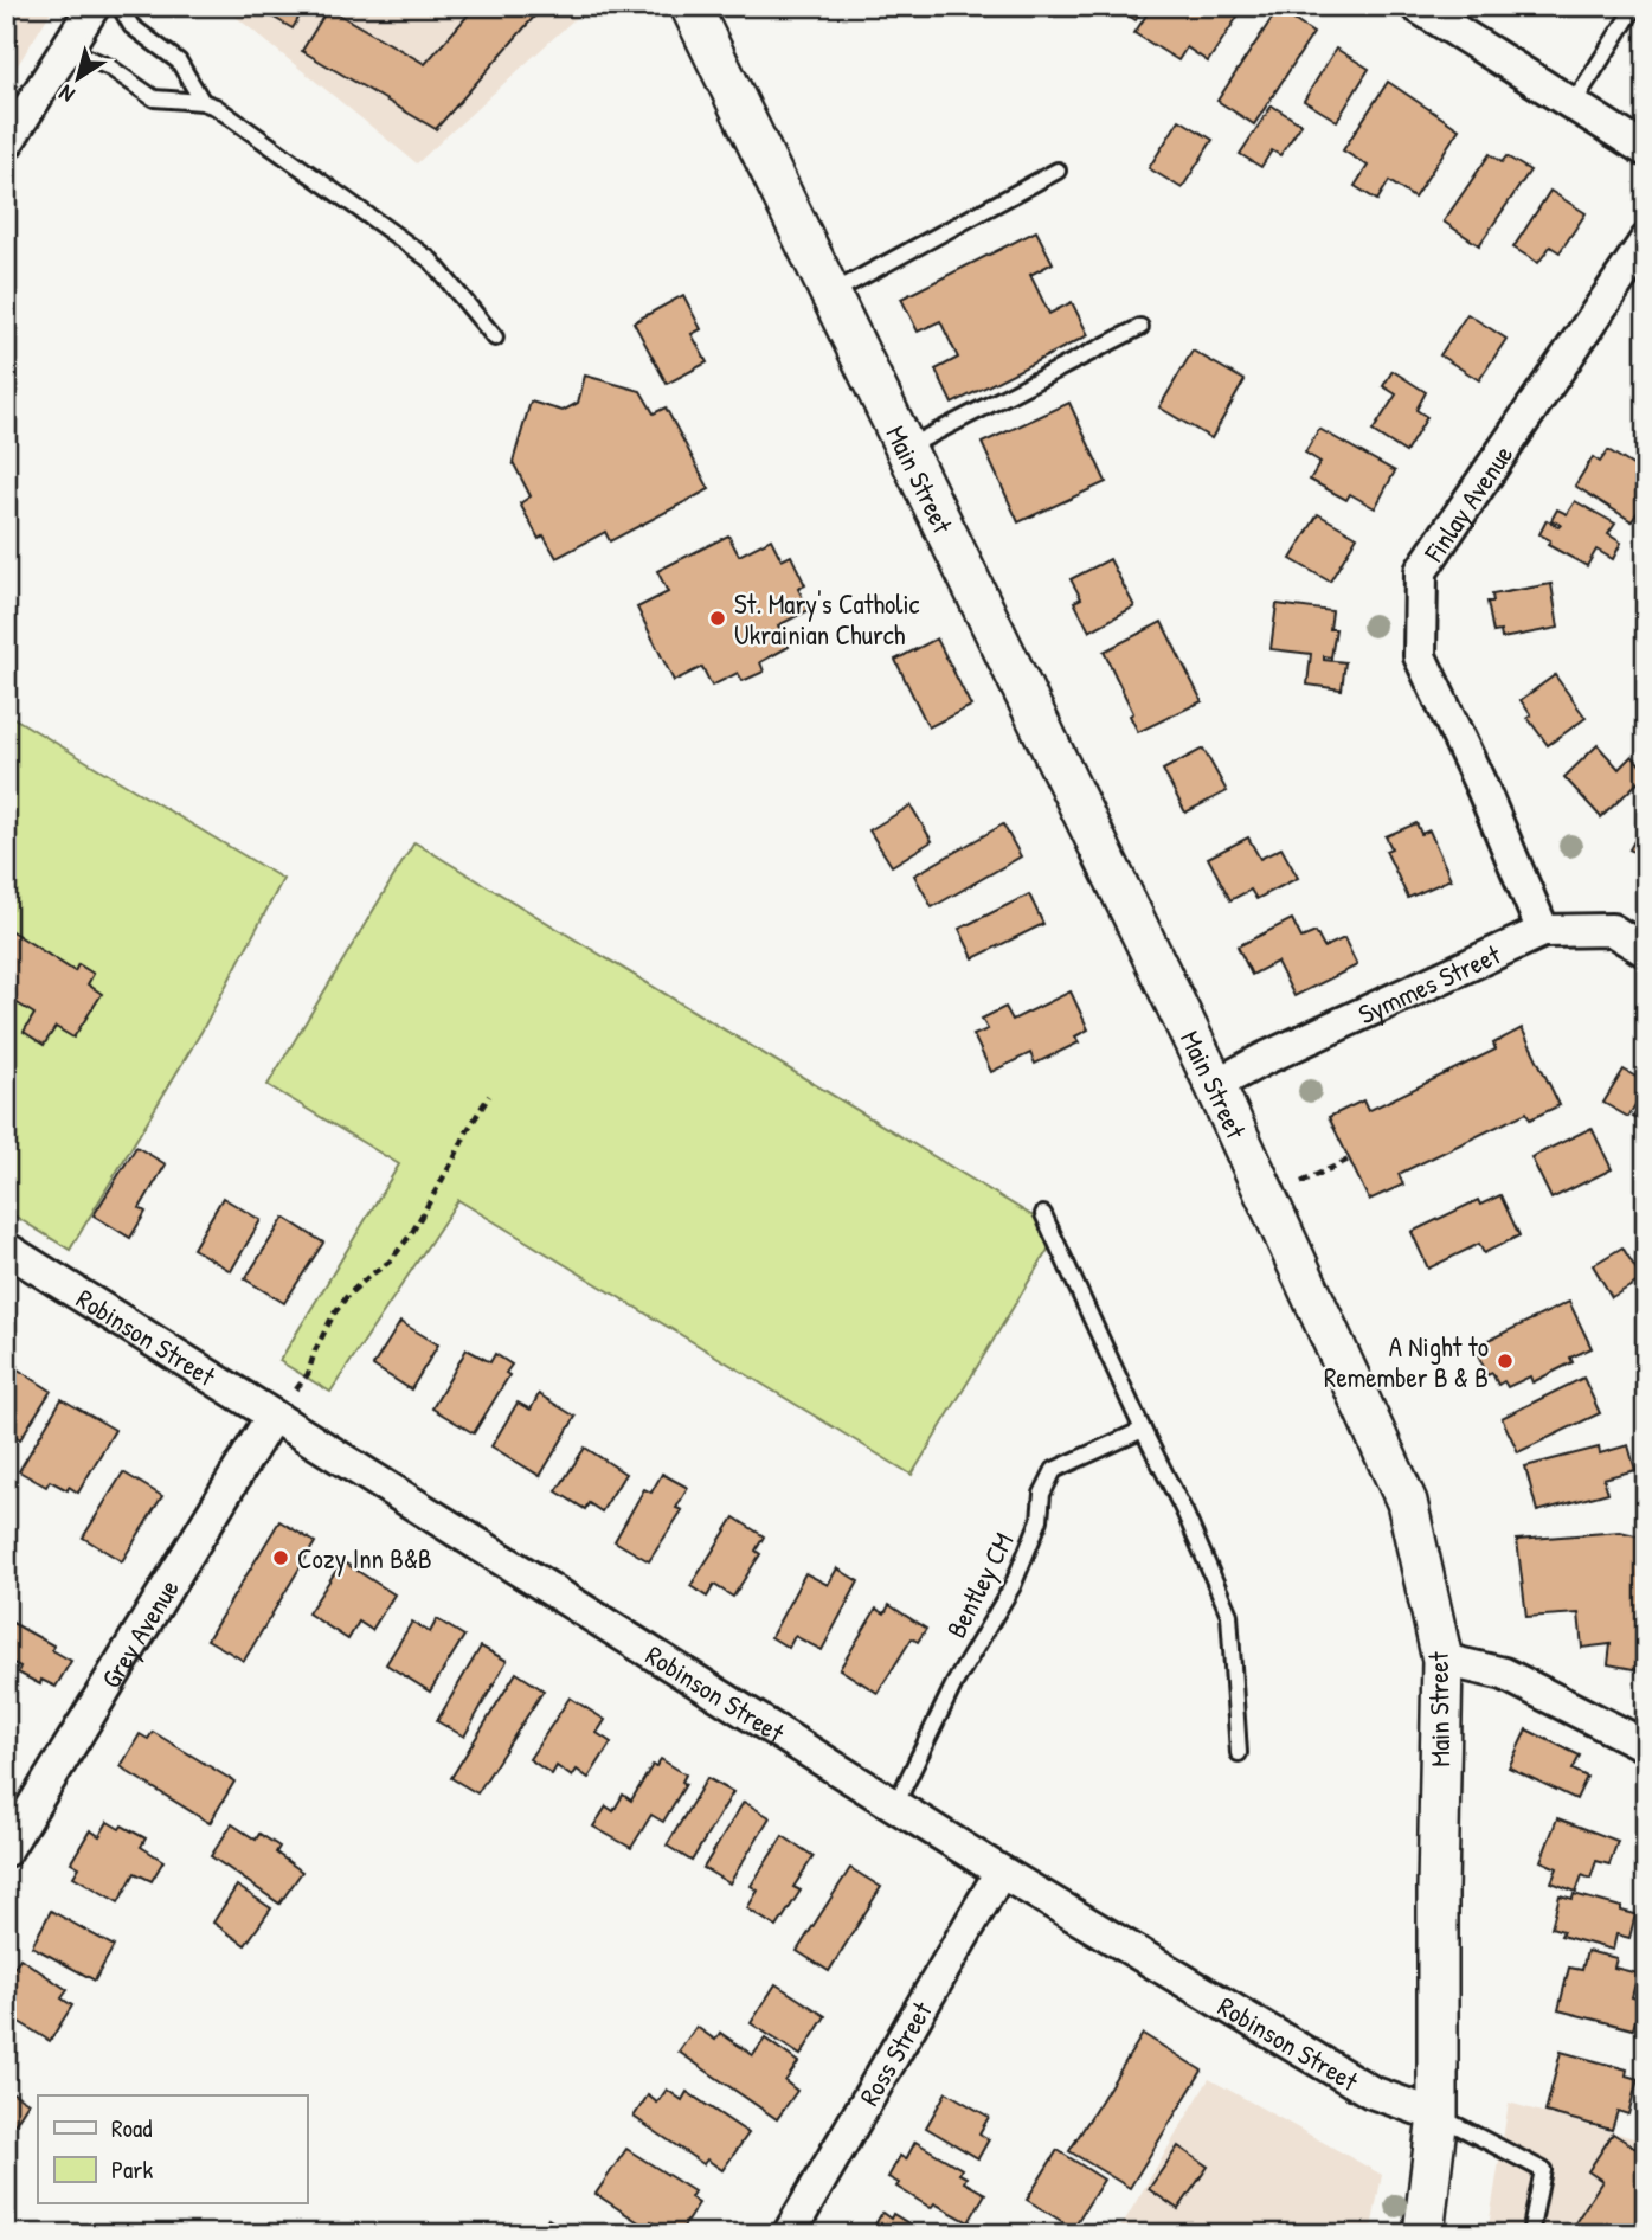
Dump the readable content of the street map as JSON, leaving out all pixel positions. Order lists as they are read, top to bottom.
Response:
{
  "streets": {
    "street": [
      "Main Street",
      "Finlay Avenue",
      "Symmes Street",
      "Robinson Street",
      "Grey Avenue",
      "Ross Street"
    ],
    "lane": ["Bentley CM"]
  },
  "crossings": [
    ["Main Street", "Symmes Street"],
    ["Main Street", "Robinson Street"],
    ["Finlay Avenue", "Symmes Street"],
    ["Robinson Street", "Bentley CM"],
    ["Robinson Street", "Grey Avenue"],
    ["Robinson Street", "Ross Street"]
  ],
  "places": ["St. Mary's Catholic Ukrainian Church", "A Night to Remember B & B", "Cozy Inn B&B"],
  "legend": ["Road", "Park"],
  "north": "bottom left"
}
